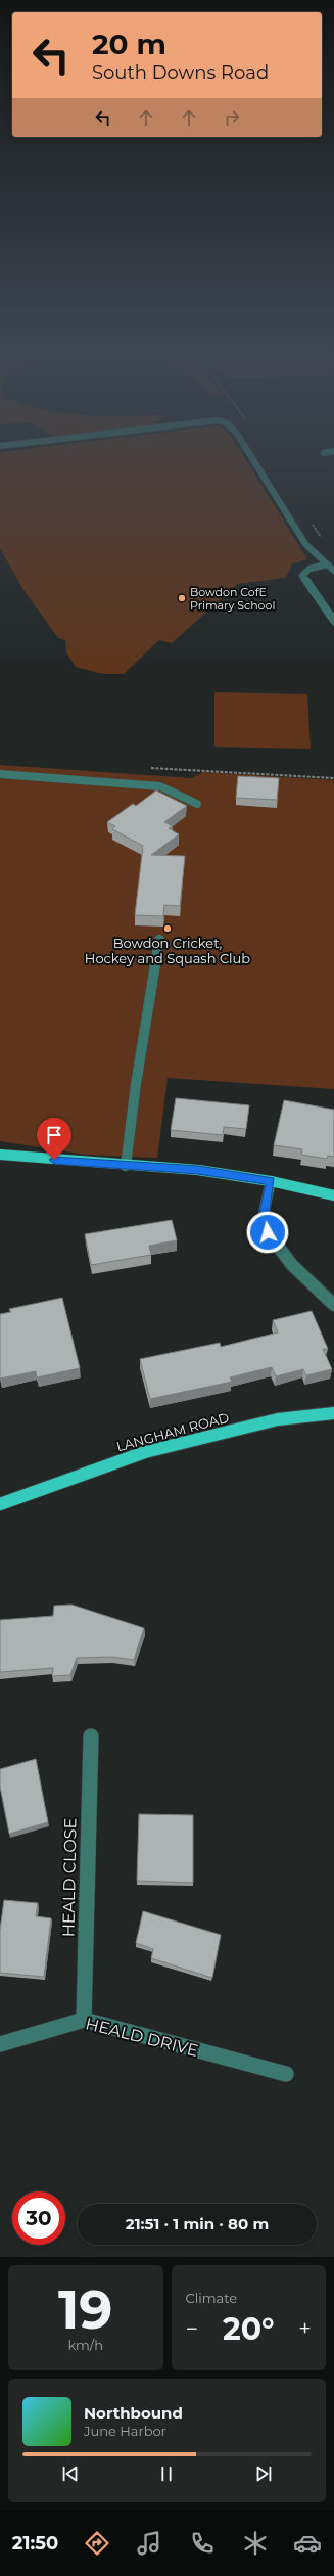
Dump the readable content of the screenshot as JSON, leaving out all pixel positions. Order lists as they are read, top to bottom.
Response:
{
  "streets": {
    "main road": ["LANGHAM ROAD"],
    "street": ["HEALD CLOSE", "HEALD DRIVE"]
  },
  "crossings": [
    ["HEALD CLOSE", "HEALD DRIVE"]
  ],
  "places": ["Bowdon CofE Primary School", "Bowdon Cricket, Hockey and Squash Club"],
  "page": {
    "turn": ["20 m", "South Downs Road"],
    "limit": "30",
    "trip": "21:51 · 1 min · 80 m",
    "tile": [
      ["19", "km/h"],
      "Climate"
    ],
    "heat": ["−", "20°", "+"],
    "song": ["Northbound", "June Harbor"],
    "tabs": "21:50"
  }
}
